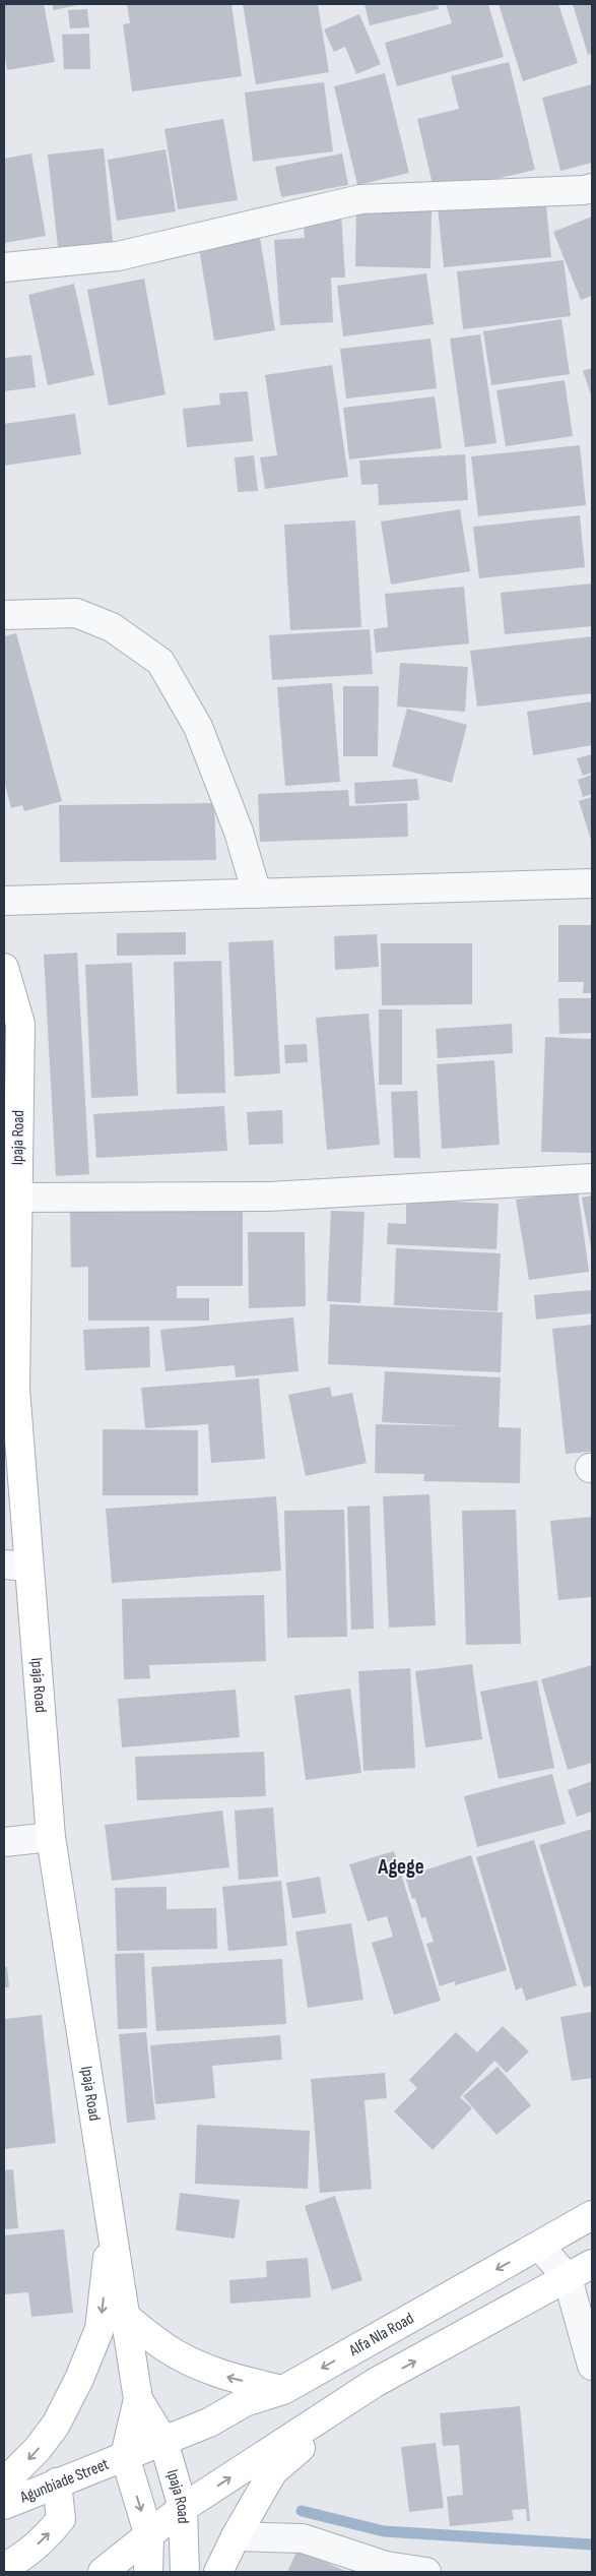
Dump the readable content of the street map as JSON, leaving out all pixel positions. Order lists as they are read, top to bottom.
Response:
{
  "streets": {
    "main road": ["Ipaja Road", "Alfa Nla Road", "Agunbiade Street"]
  },
  "crossings": [
    ["Ipaja Road", "Alfa Nla Road"],
    ["Ipaja Road", "Agunbiade Street"],
    ["Alfa Nla Road", "Agunbiade Street"]
  ],
  "districts": ["Agege"]
}
